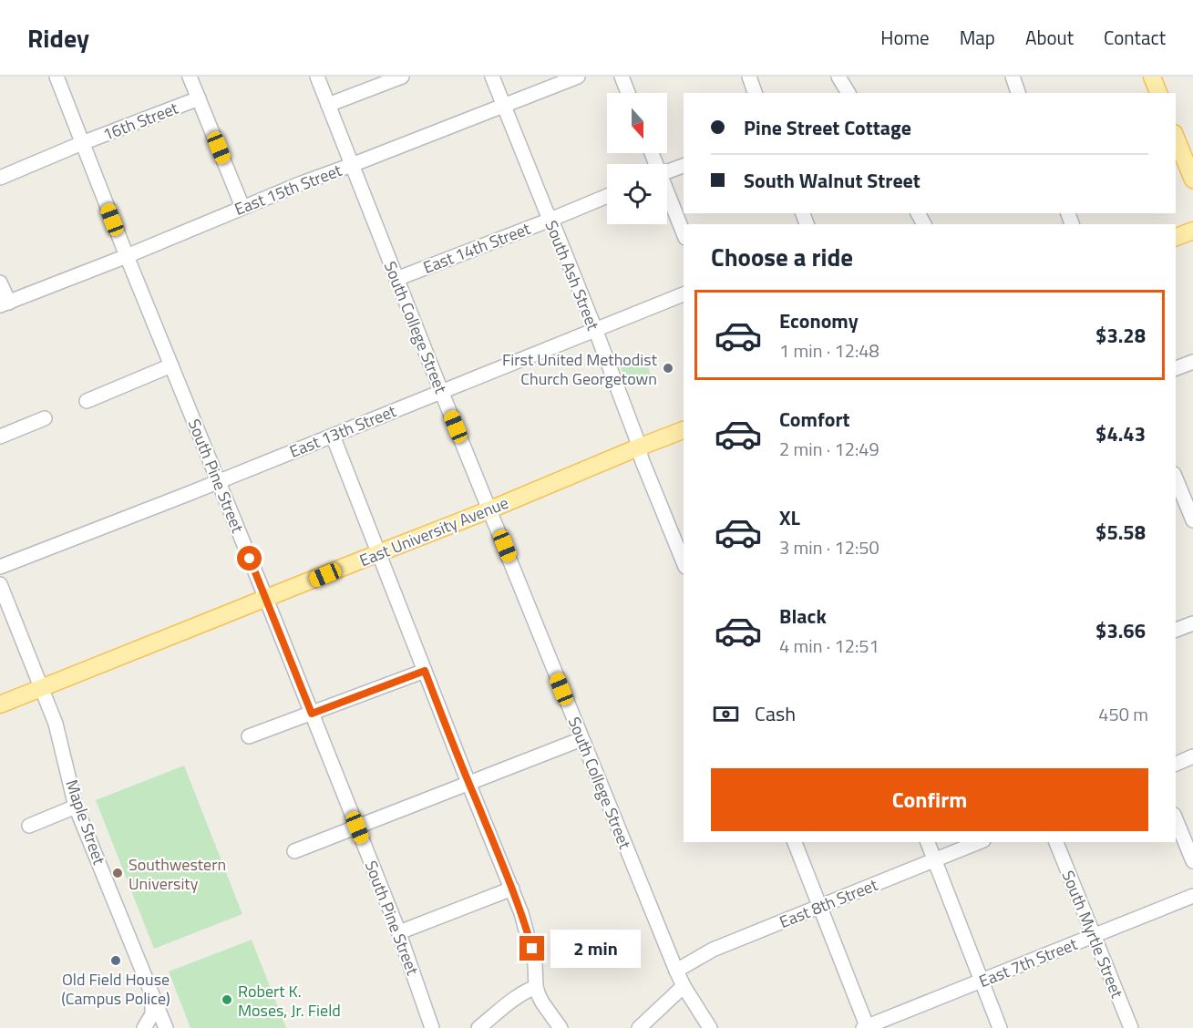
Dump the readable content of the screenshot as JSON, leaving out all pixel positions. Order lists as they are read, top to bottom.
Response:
{
  "streets": {
    "main road": ["East University Avenue"],
    "street": [
      "16th Street",
      "East 15th Street",
      "East 14th Street",
      "South Ash Street",
      "South College Street",
      "East 13th Street",
      "South Pine Street",
      "Maple Street",
      "East 8th Street",
      "South Myrtle Street",
      "East 7th Street"
    ]
  },
  "crossings": [
    ["16th Street", "South Pine Street"],
    ["East 15th Street", "South Ash Street"],
    ["East 15th Street", "South College Street"],
    ["East 15th Street", "South Pine Street"],
    ["East 14th Street", "South Ash Street"],
    ["East 14th Street", "South College Street"],
    ["South Ash Street", "East 13th Street"],
    ["South Ash Street", "East University Avenue"],
    ["South College Street", "East 13th Street"],
    ["South College Street", "East University Avenue"],
    ["South College Street", "East 8th Street"],
    ["East 13th Street", "South Pine Street"],
    ["South Pine Street", "East University Avenue"],
    ["East University Avenue", "Maple Street"],
    ["South Myrtle Street", "East 7th Street"]
  ],
  "places": [
    "First United Methodist Church Georgetown",
    "Southwestern University",
    "Old Field House (Campus Police)",
    "Robert K. Moses, Jr. Field"
  ],
  "north": "bottom",
  "page": {
    "header": "Ridey",
    "nav": [
      "Home",
      "Map",
      "About",
      "Contact"
    ],
    "banner": ["Pine Street Cottage", "South Walnut Street"],
    "heading": "Choose a ride",
    "list": [
      {
        "name": "Economy",
        "note": "1 min · 12:48",
        "value": "$3.28"
      },
      {
        "name": "Comfort",
        "note": "2 min · 12:49",
        "value": "$4.43"
      },
      {
        "name": "XL",
        "note": "3 min · 12:50",
        "value": "$5.58"
      },
      {
        "name": "Black",
        "note": "4 min · 12:51",
        "value": "$3.66"
      }
    ],
    "pay": ["Cash", "450 m"],
    "buttons": "Confirm",
    "bubble": "2 min"
  }
}
